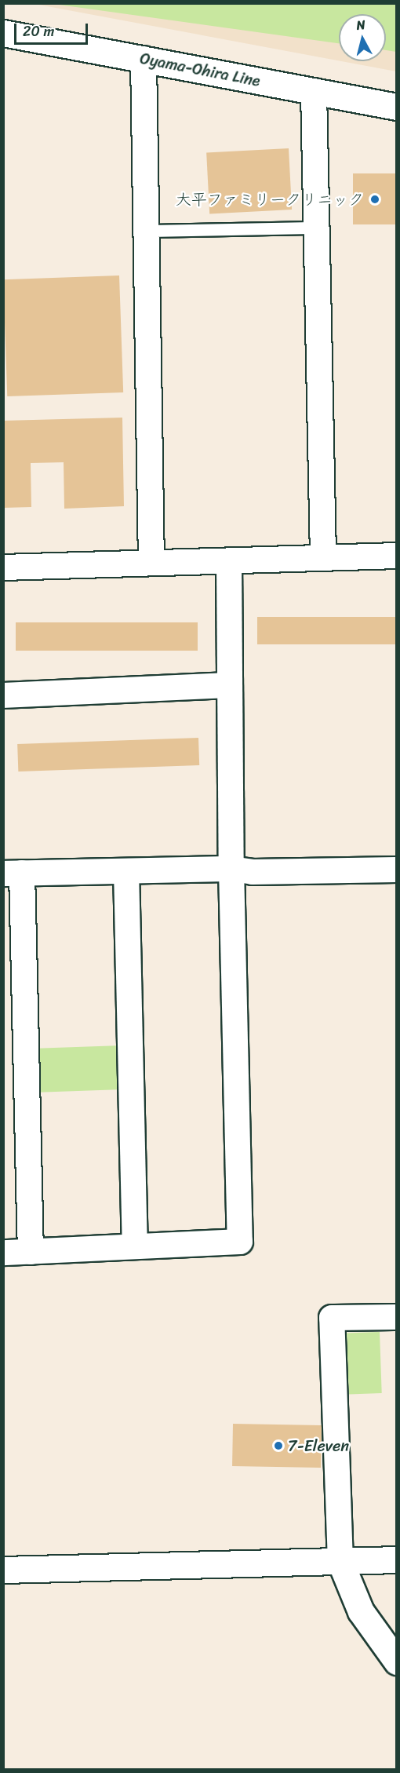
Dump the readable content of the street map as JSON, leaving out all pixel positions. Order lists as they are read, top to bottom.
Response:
{
  "streets": {
    "street": ["Oyama-Ohira Line"]
  },
  "places": ["大平ファミリークリニック", "7-Eleven"],
  "scale_bar": "20 m",
  "north": "top"
}
